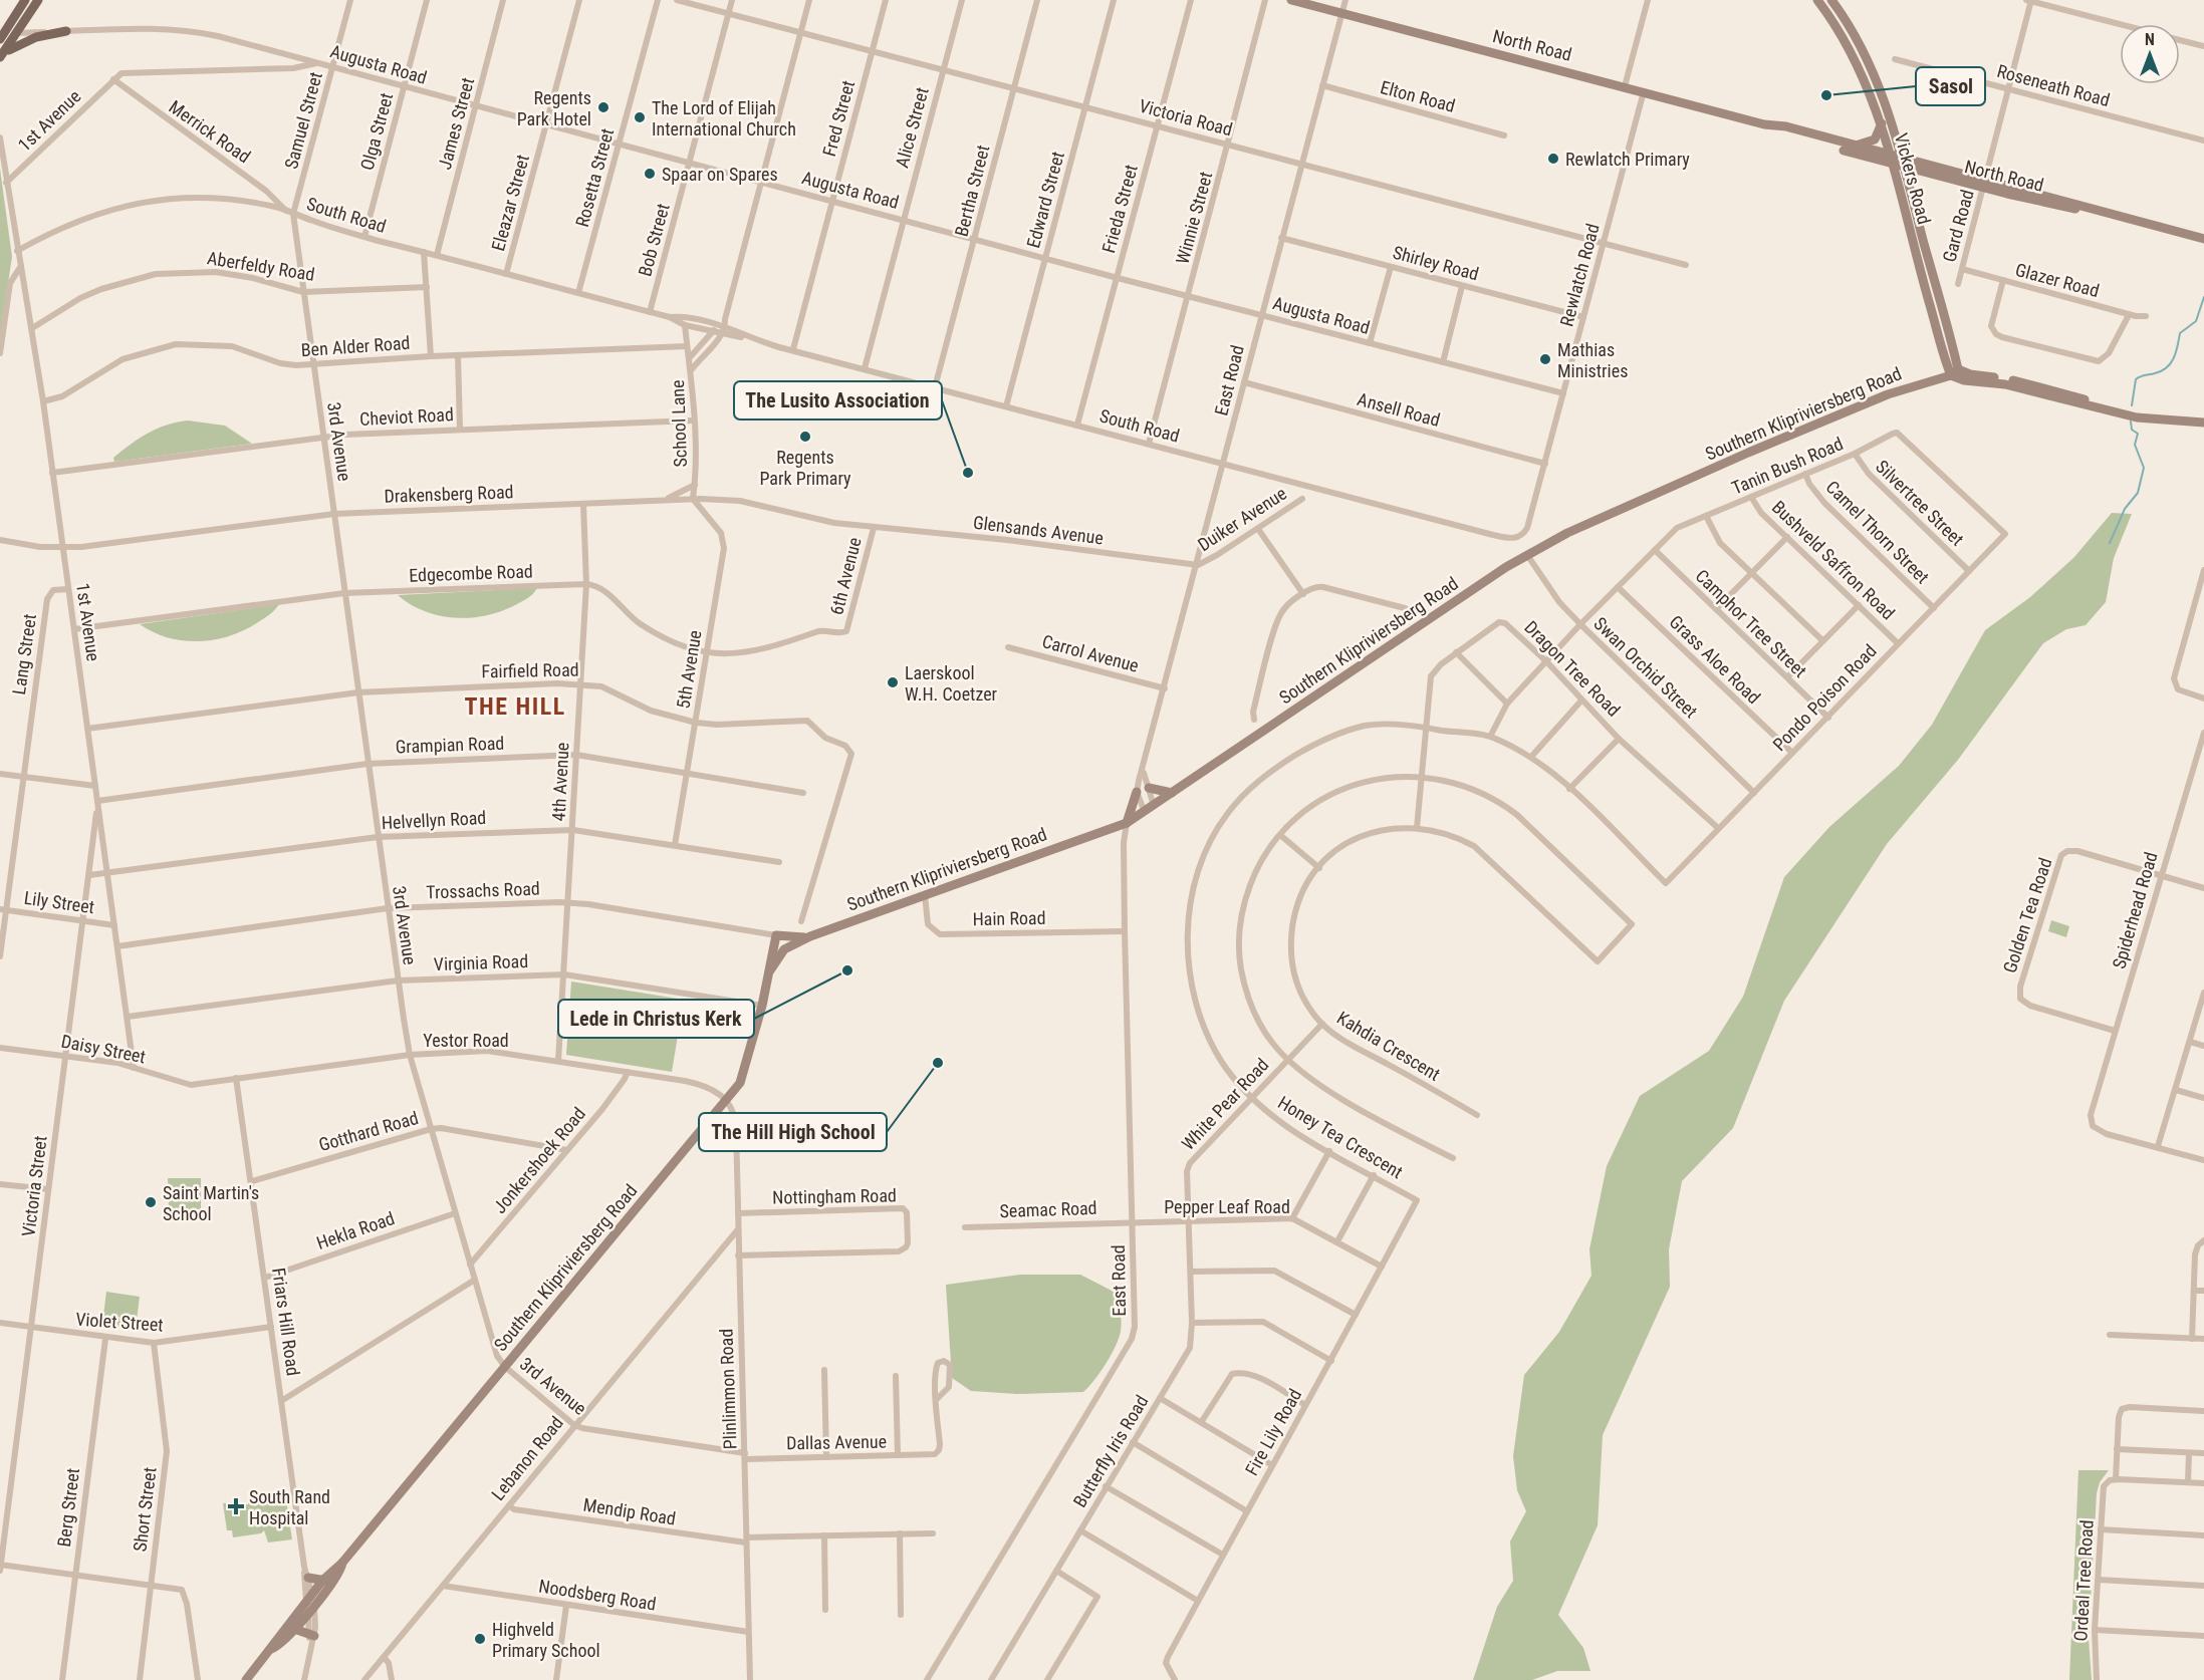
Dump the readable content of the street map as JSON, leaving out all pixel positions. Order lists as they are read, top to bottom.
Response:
{
  "streets": {
    "street": [
      "North Road",
      "Augusta Road",
      "Roseneath Road",
      "Elton Road",
      "Victoria Road",
      "Fred Street",
      "1st Avenue",
      "Samuel Street",
      "James Street",
      "Alice Street",
      "Merrick Road",
      "Olga Street",
      "Rosetta Street",
      "Vickers Road",
      "Bertha Street",
      "Edward Street",
      "Eleazar Street",
      "Frieda Street",
      "South Road",
      "Winnie Street",
      "Gard Road",
      "Bob Street",
      "Shirley Road",
      "Aberfeldy Road",
      "Rewlatch Road",
      "Glazer Road",
      "Ben Alder Road",
      "East Road",
      "Ansell Road",
      "Southern Klipriviersberg Road",
      "Cheviot Road",
      "School Lane",
      "3rd Avenue",
      "Tanin Bush Road",
      "Drakensberg Road",
      "Silvertree Street",
      "Duiker Avenue",
      "Glensands Avenue",
      "Camel Thorn Street",
      "Bushveld Saffron Road",
      "Edgecombe Road",
      "6th Avenue",
      "Camphor Tree Street",
      "Carrol Avenue",
      "Lang Street",
      "Grass Aloe Road",
      "Swan Orchid Street",
      "Dragon Tree Road",
      "5th Avenue",
      "Fairfield Road",
      "Pondo Poison Road",
      "Grampian Road",
      "4th Avenue",
      "Helvellyn Road",
      "Trossachs Road",
      "Lily Street",
      "Spiderhead Road",
      "Golden Tea Road",
      "Hain Road",
      "Virginia Road",
      "Yestor Road",
      "Kahdia Crescent",
      "Daisy Street",
      "White Pear Road",
      "Gotthard Road",
      "Honey Tea Crescent",
      "Jonkershoek Road",
      "Victoria Street",
      "Nottingham Road",
      "Pepper Leaf Road",
      "Seamac Road",
      "Hekla Road",
      "Violet Street",
      "Friars Hill Road",
      "Plinlimmon Road",
      "Fire Lily Road",
      "Dallas Avenue",
      "Butterfly Iris Road",
      "Lebanon Road",
      "Berg Street",
      "Short Street",
      "Mendip Road",
      "Ordeal Tree Road",
      "Noodsberg Road"
    ]
  },
  "crossings": [
    ["North Road", "Vickers Road"],
    ["North Road", "Gard Road"],
    ["North Road", "Rewlatch Road"],
    ["North Road", "East Road"],
    ["Augusta Road", "Fred Street"],
    ["Augusta Road", "Samuel Street"],
    ["Augusta Road", "James Street"],
    ["Augusta Road", "Alice Street"],
    ["Augusta Road", "Olga Street"],
    ["Augusta Road", "Rosetta Street"],
    ["Augusta Road", "Bertha Street"],
    ["Augusta Road", "Edward Street"],
    ["Augusta Road", "Eleazar Street"],
    ["Augusta Road", "Frieda Street"],
    ["Augusta Road", "Winnie Street"],
    ["Augusta Road", "Bob Street"],
    ["Augusta Road", "Rewlatch Road"],
    ["Augusta Road", "East Road"],
    ["Roseneath Road", "Gard Road"],
    ["Elton Road", "East Road"],
    ["Victoria Road", "Fred Street"],
    ["Victoria Road", "Alice Street"],
    ["Victoria Road", "Bertha Street"],
    ["Victoria Road", "Edward Street"],
    ["Victoria Road", "Frieda Street"],
    ["Victoria Road", "Winnie Street"],
    ["Victoria Road", "Bob Street"],
    ["Victoria Road", "Rewlatch Road"],
    ["Victoria Road", "East Road"],
    ["Fred Street", "South Road"],
    ["1st Avenue", "Merrick Road"],
    ["1st Avenue", "South Road"],
    ["1st Avenue", "Aberfeldy Road"],
    ["1st Avenue", "Ben Alder Road"],
    ["1st Avenue", "Cheviot Road"],
    ["1st Avenue", "Drakensberg Road"],
    ["1st Avenue", "Edgecombe Road"],
    ["1st Avenue", "Lang Street"],
    ["1st Avenue", "Fairfield Road"],
    ["1st Avenue", "Grampian Road"],
    ["1st Avenue", "Helvellyn Road"],
    ["1st Avenue", "Trossachs Road"],
    ["1st Avenue", "Lily Street"],
    ["1st Avenue", "Virginia Road"],
    ["1st Avenue", "Daisy Street"],
    ["1st Avenue", "Victoria Street"],
    ["Samuel Street", "South Road"],
    ["Samuel Street", "3rd Avenue"],
    ["James Street", "South Road"],
    ["Alice Street", "South Road"],
    ["Merrick Road", "South Road"],
    ["Olga Street", "South Road"],
    ["Rosetta Street", "South Road"],
    ["Vickers Road", "Southern Klipriviersberg Road"],
    ["Bertha Street", "South Road"],
    ["Edward Street", "South Road"],
    ["Eleazar Street", "South Road"],
    ["Frieda Street", "South Road"],
    ["South Road", "Winnie Street"],
    ["South Road", "Bob Street"],
    ["South Road", "Rewlatch Road"],
    ["South Road", "East Road"],
    ["South Road", "School Lane"],
    ["South Road", "3rd Avenue"],
    ["Gard Road", "Glazer Road"],
    ["Shirley Road", "Rewlatch Road"],
    ["Shirley Road", "East Road"],
    ["Aberfeldy Road", "3rd Avenue"],
    ["Rewlatch Road", "Ansell Road"],
    ["Ben Alder Road", "School Lane"],
    ["Ben Alder Road", "3rd Avenue"],
    ["East Road", "Ansell Road"],
    ["East Road", "Southern Klipriviersberg Road"],
    ["East Road", "Duiker Avenue"],
    ["East Road", "Glensands Avenue"],
    ["East Road", "Carrol Avenue"],
    ["East Road", "Hain Road"],
    ["East Road", "Pepper Leaf Road"],
    ["East Road", "Seamac Road"],
    ["Southern Klipriviersberg Road", "3rd Avenue"],
    ["Southern Klipriviersberg Road", "Swan Orchid Street"],
    ["Southern Klipriviersberg Road", "Trossachs Road"],
    ["Southern Klipriviersberg Road", "Hain Road"],
    ["Southern Klipriviersberg Road", "Virginia Road"],
    ["Southern Klipriviersberg Road", "Yestor Road"],
    ["Southern Klipriviersberg Road", "Friars Hill Road"],
    ["Southern Klipriviersberg Road", "Plinlimmon Road"],
    ["Cheviot Road", "School Lane"],
    ["Cheviot Road", "3rd Avenue"],
    ["School Lane", "Drakensberg Road"],
    ["School Lane", "5th Avenue"],
    ["3rd Avenue", "Drakensberg Road"],
    ["3rd Avenue", "Edgecombe Road"],
    ["3rd Avenue", "Fairfield Road"],
    ["3rd Avenue", "Grampian Road"],
    ["3rd Avenue", "Helvellyn Road"],
    ["3rd Avenue", "Trossachs Road"],
    ["3rd Avenue", "Virginia Road"],
    ["3rd Avenue", "Yestor Road"],
    ["3rd Avenue", "Gotthard Road"],
    ["3rd Avenue", "Jonkershoek Road"],
    ["3rd Avenue", "Hekla Road"],
    ["3rd Avenue", "Plinlimmon Road"],
    ["3rd Avenue", "Dallas Avenue"],
    ["3rd Avenue", "Lebanon Road"],
    ["Tanin Bush Road", "Silvertree Street"],
    ["Tanin Bush Road", "Camel Thorn Street"],
    ["Tanin Bush Road", "Bushveld Saffron Road"],
    ["Tanin Bush Road", "Camphor Tree Street"],
    ["Tanin Bush Road", "Grass Aloe Road"],
    ["Tanin Bush Road", "Swan Orchid Street"],
    ["Tanin Bush Road", "Dragon Tree Road"],
    ["Tanin Bush Road", "Pondo Poison Road"],
    ["Tanin Bush Road", "Honey Tea Crescent"],
    ["Drakensberg Road", "4th Avenue"],
    ["Silvertree Street", "Pondo Poison Road"],
    ["Duiker Avenue", "Glensands Avenue"],
    ["Glensands Avenue", "6th Avenue"],
    ["Camel Thorn Street", "Pondo Poison Road"],
    ["Bushveld Saffron Road", "Pondo Poison Road"],
    ["Edgecombe Road", "4th Avenue"],
    ["6th Avenue", "5th Avenue"],
    ["Camphor Tree Street", "Pondo Poison Road"],
    ["Lang Street", "Lily Street"],
    ["Grass Aloe Road", "Pondo Poison Road"],
    ["Swan Orchid Street", "Pondo Poison Road"],
    ["Dragon Tree Road", "Pondo Poison Road"],
    ["Dragon Tree Road", "Kahdia Crescent"],
    ["Dragon Tree Road", "Honey Tea Crescent"],
    ["5th Avenue", "Fairfield Road"],
    ["5th Avenue", "Grampian Road"],
    ["5th Avenue", "Helvellyn Road"],
    ["Fairfield Road", "4th Avenue"],
    ["Pondo Poison Road", "Honey Tea Crescent"],
    ["Grampian Road", "4th Avenue"],
    ["Grampian Road", "Victoria Street"],
    ["4th Avenue", "Helvellyn Road"],
    ["4th Avenue", "Trossachs Road"],
    ["4th Avenue", "Virginia Road"],
    ["4th Avenue", "Yestor Road"],
    ["Helvellyn Road", "Victoria Street"],
    ["Lily Street", "Victoria Street"],
    ["Spiderhead Road", "Golden Tea Road"],
    ["Yestor Road", "Daisy Street"],
    ["Yestor Road", "Jonkershoek Road"],
    ["Yestor Road", "Friars Hill Road"],
    ["Yestor Road", "Plinlimmon Road"],
    ["Kahdia Crescent", "White Pear Road"],
    ["Daisy Street", "Victoria Street"],
    ["Daisy Street", "Friars Hill Road"],
    ["White Pear Road", "Honey Tea Crescent"],
    ["White Pear Road", "Pepper Leaf Road"],
    ["White Pear Road", "Butterfly Iris Road"],
    ["Gotthard Road", "Jonkershoek Road"],
    ["Gotthard Road", "Friars Hill Road"],
    ["Honey Tea Crescent", "Fire Lily Road"],
    ["Victoria Street", "Violet Street"],
    ["Nottingham Road", "Plinlimmon Road"],
    ["Pepper Leaf Road", "Seamac Road"],
    ["Pepper Leaf Road", "Fire Lily Road"],
    ["Pepper Leaf Road", "Butterfly Iris Road"],
    ["Hekla Road", "Friars Hill Road"],
    ["Violet Street", "Friars Hill Road"],
    ["Violet Street", "Berg Street"],
    ["Violet Street", "Short Street"],
    ["Plinlimmon Road", "Dallas Avenue"],
    ["Plinlimmon Road", "Lebanon Road"],
    ["Plinlimmon Road", "Mendip Road"],
    ["Plinlimmon Road", "Noodsberg Road"],
    ["Lebanon Road", "Mendip Road"],
    ["Lebanon Road", "Noodsberg Road"]
  ],
  "districts": ["THE HILL"],
  "places": {
    "other": [
      "Sasol",
      "Regents Park Hotel",
      "The Lord of Elijah International Church",
      "Rewlatch Primary",
      "Spaar on Spares",
      "Mathias Ministries",
      "Regents Park Primary",
      "The Lusito Association",
      "Laerskool W.H. Coetzer",
      "Lede in Christus Kerk",
      "The Hill High School",
      "Saint Martin's School",
      "Highveld Primary School"
    ],
    "health": ["South Rand Hospital"]
  },
  "north": "top"
}
